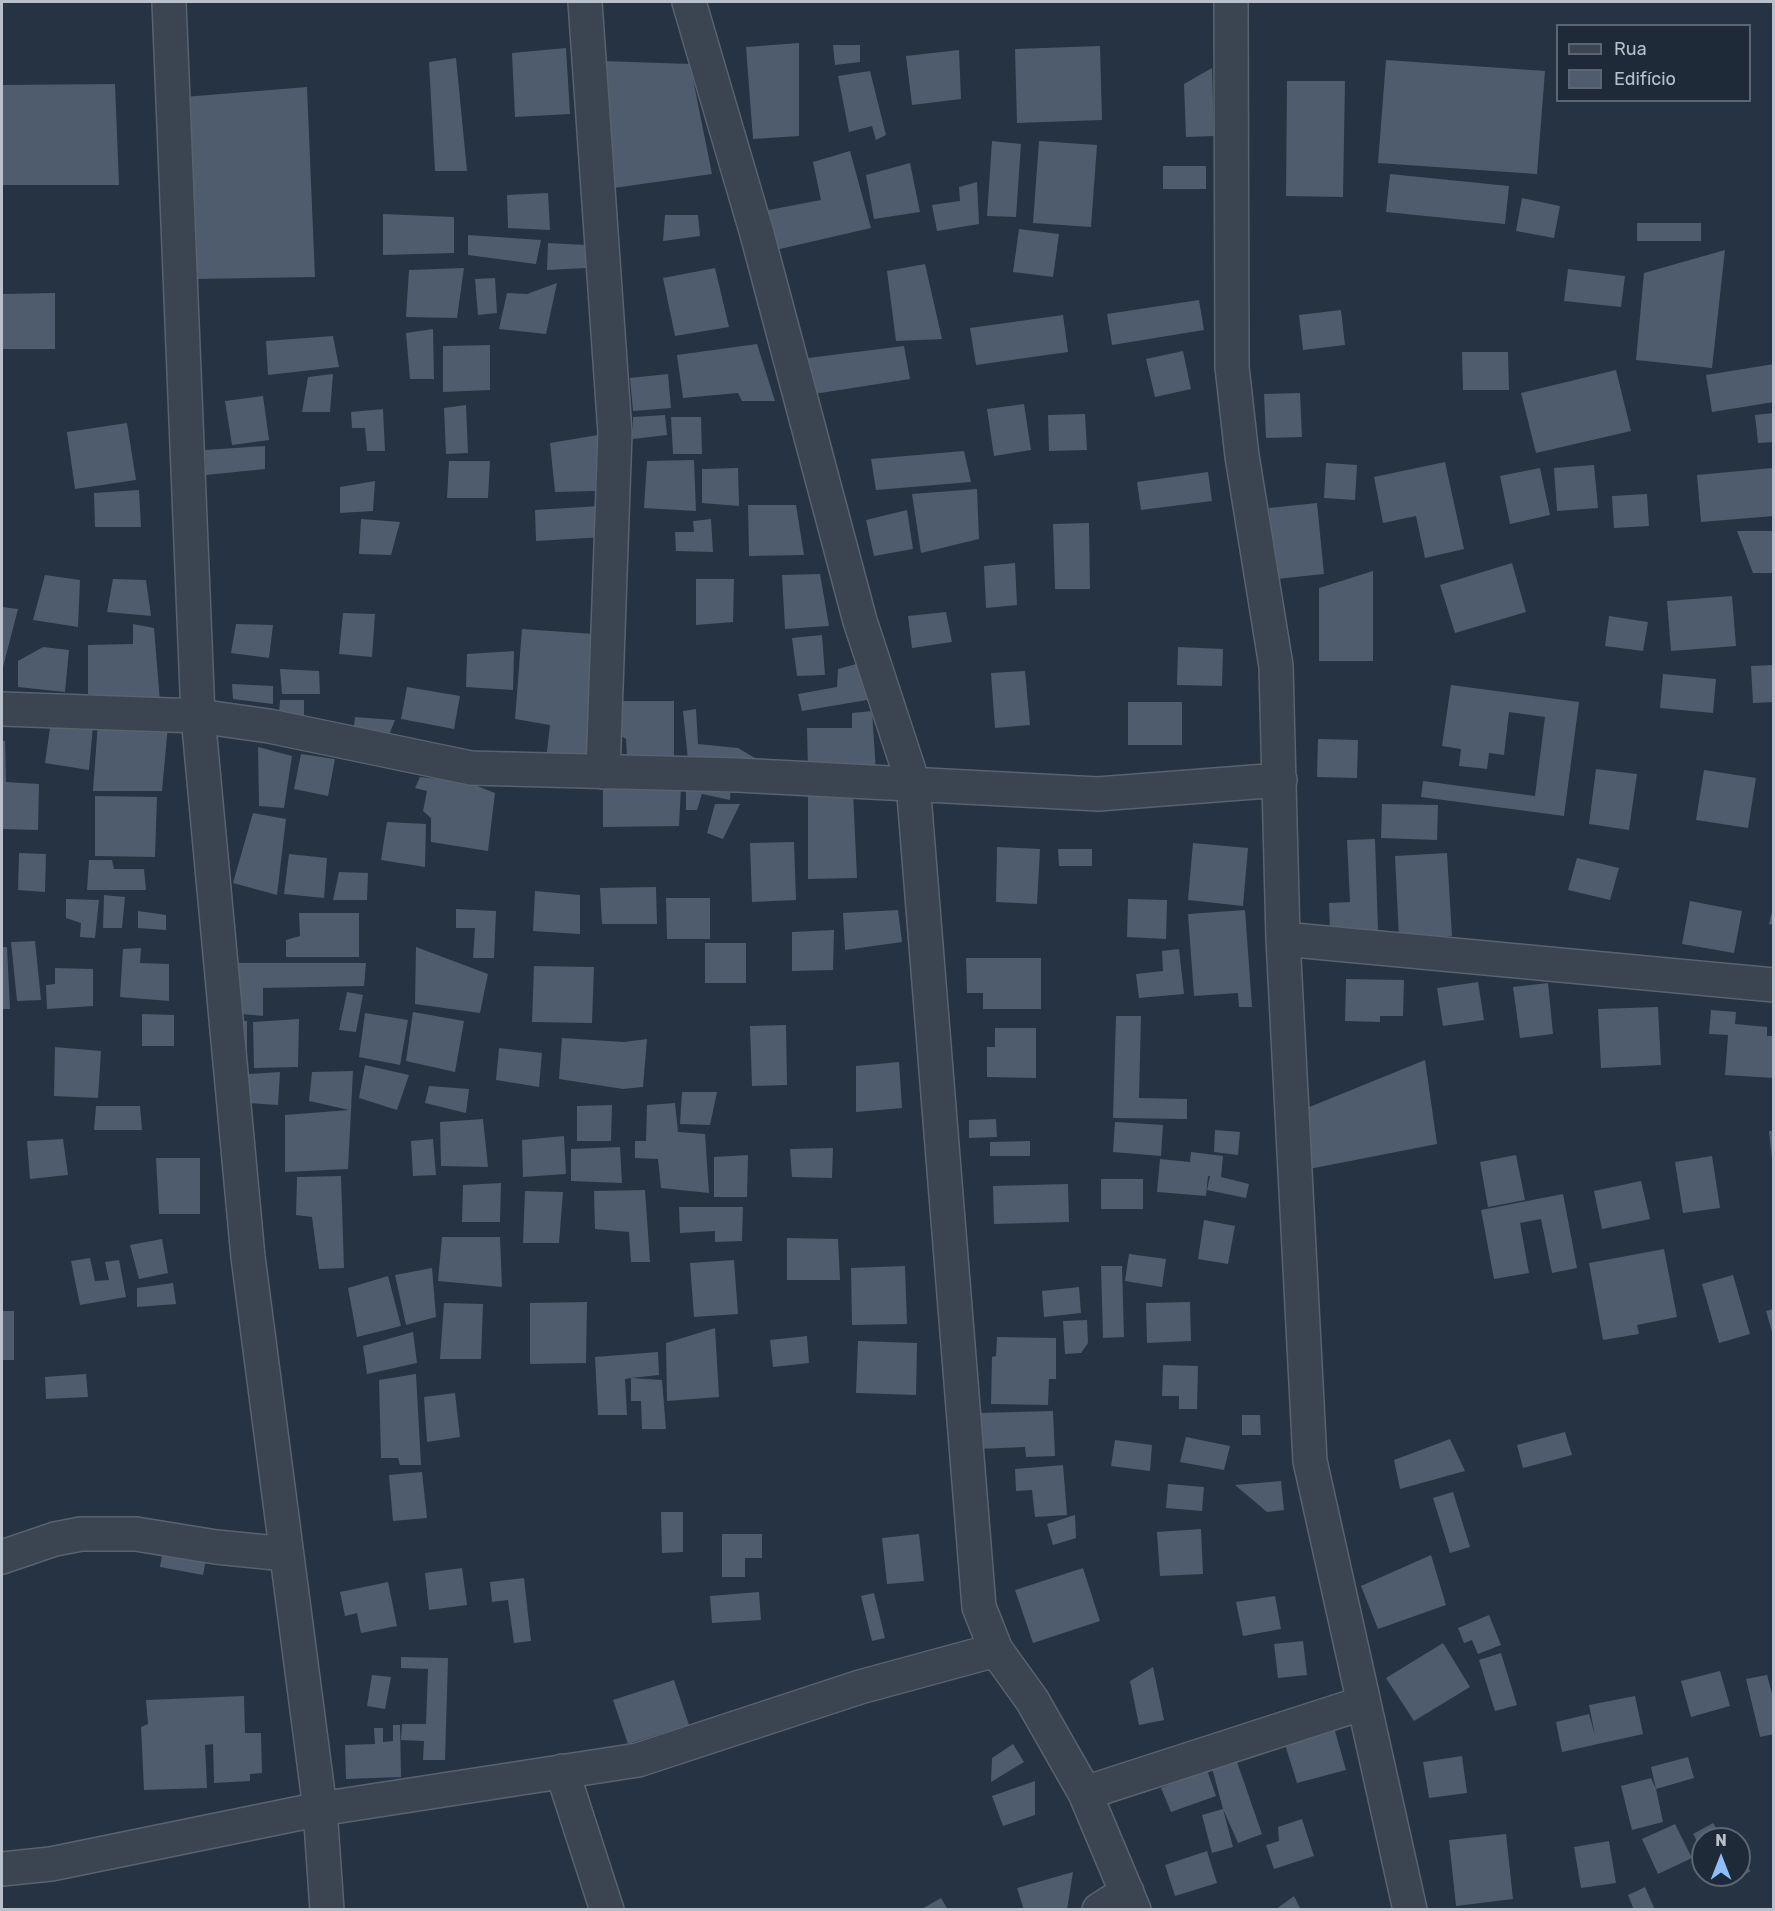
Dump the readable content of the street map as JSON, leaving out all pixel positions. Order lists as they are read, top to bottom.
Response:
{
  "legend": ["Rua", "Edifício"],
  "north": "top"
}
